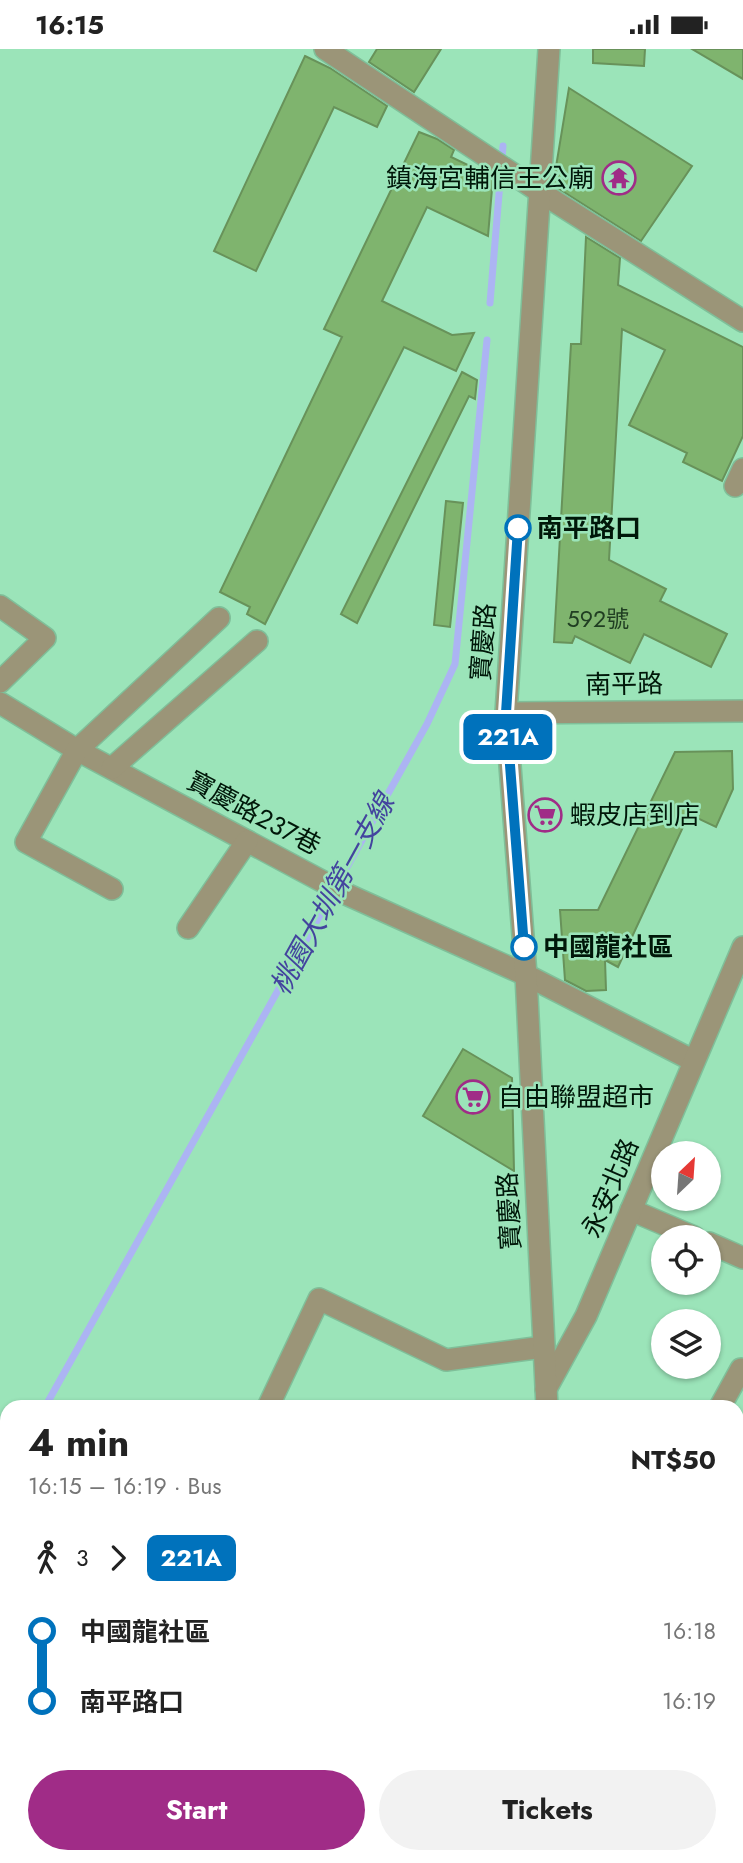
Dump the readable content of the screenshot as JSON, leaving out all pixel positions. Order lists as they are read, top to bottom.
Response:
{
  "streets": {
    "street": [
      "寶慶路",
      "南平路",
      "寶慶路237巷",
      "永安北路"
    ]
  },
  "crossings": [
    ["寶慶路", "南平路"],
    ["寶慶路", "寶慶路237巷"],
    ["寶慶路237巷", "永安北路"]
  ],
  "water": ["桃園大圳第一支線"],
  "places": {
    "temple": ["鎮海宮輔信王公廟"],
    "other": ["南平路口", "中國龍社區"],
    "supermarket": ["蝦皮店到店", "自由聯盟超市"]
  },
  "lines": ["bus line 221A"],
  "house_numbers": ["592號"],
  "north": "top right",
  "page": {
    "status": "16:15",
    "on_map": "221A",
    "heading": ["4 min", "16:15 – 16:19 · Bus", "NT$50"],
    "legs": ["3", "221A"],
    "list": [
      {
        "name": "中國龍社區",
        "value": "16:18"
      },
      {
        "name": "南平路口",
        "value": "16:19"
      }
    ],
    "buttons": ["Start", "Tickets"]
  }
}
